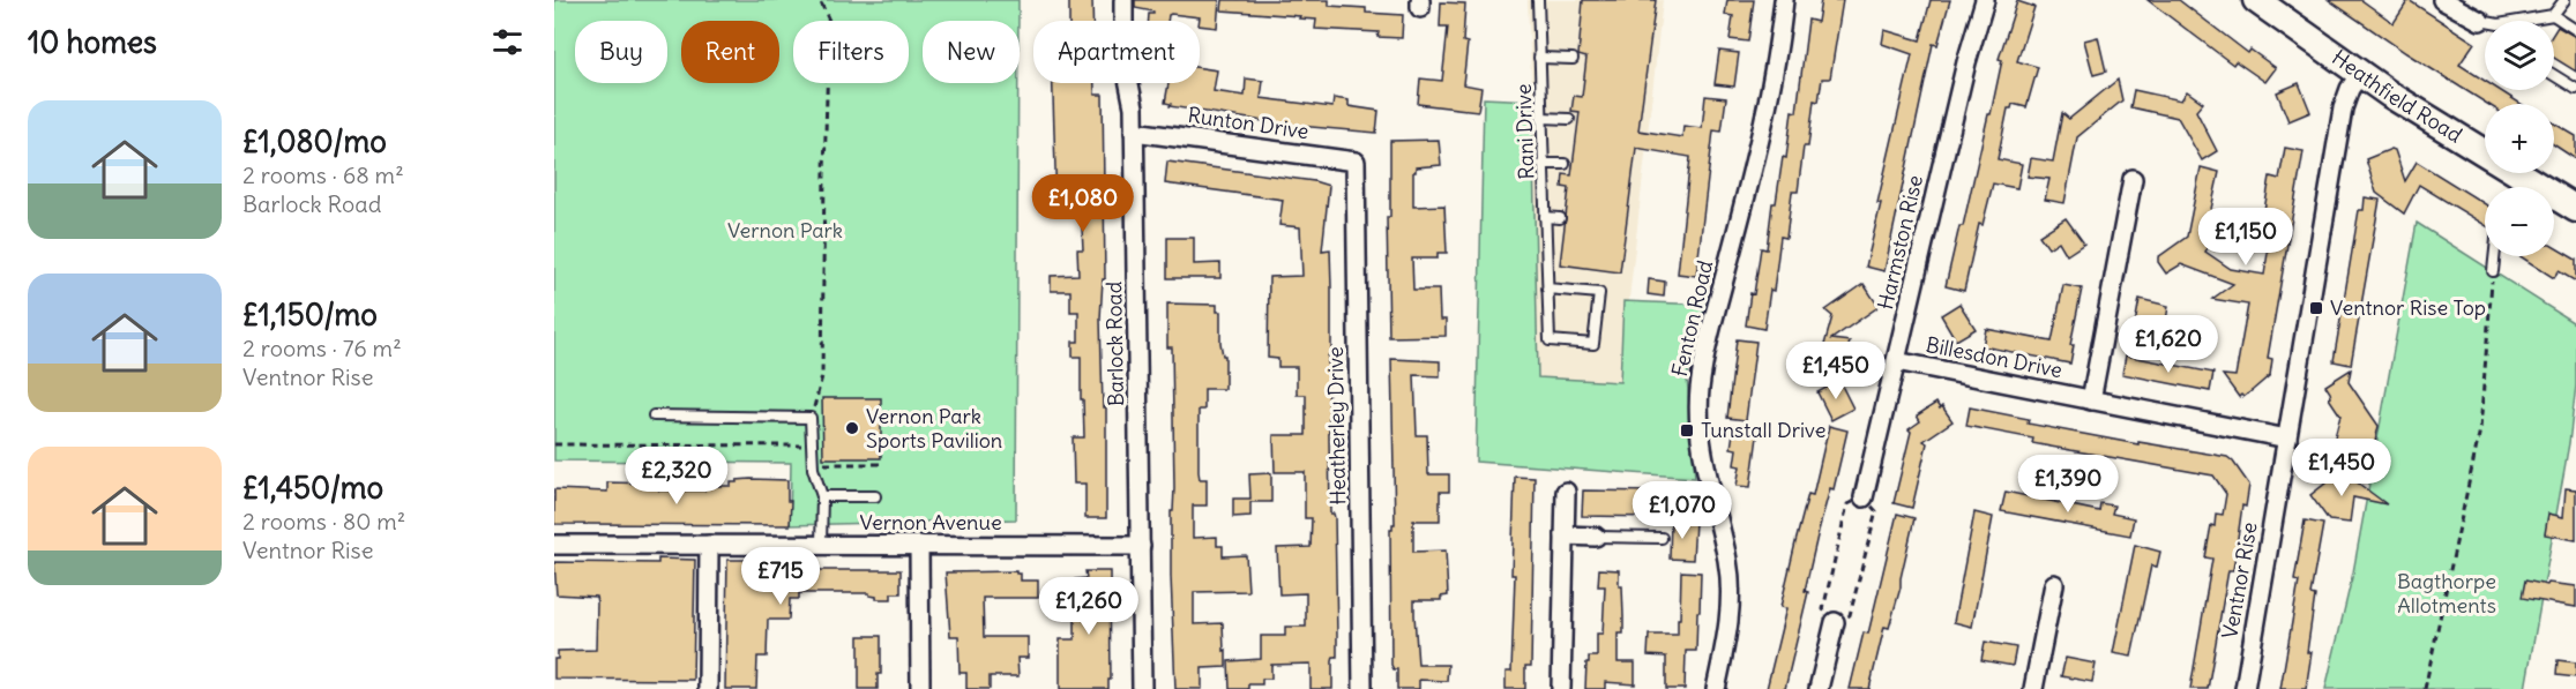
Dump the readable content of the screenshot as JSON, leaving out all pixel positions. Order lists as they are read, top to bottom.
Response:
{
  "streets": {
    "main road": ["Heathfield Road"],
    "street": [
      "Runton Drive",
      "Harmston Rise",
      "Fenton Road",
      "Barlock Road",
      "Billesdon Drive",
      "Heatherley Drive",
      "Vernon Avenue",
      "Ventnor Rise"
    ],
    "lane": ["Rani Drive"]
  },
  "crossings": [
    ["Heathfield Road", "Ventnor Rise"],
    ["Runton Drive", "Barlock Road"],
    ["Runton Drive", "Heatherley Drive"],
    ["Harmston Rise", "Billesdon Drive"],
    ["Barlock Road", "Vernon Avenue"],
    ["Billesdon Drive", "Ventnor Rise"]
  ],
  "parks": ["Vernon Park", "Bagthorpe Allotments"],
  "places": {
    "transit": ["Ventnor Rise Top", "Tunstall Drive"],
    "other": ["Vernon Park Sports Pavilion"]
  },
  "page": {
    "heading": "10 homes",
    "map_buttons": ["+", "−"],
    "chip": [
      "Buy",
      "Rent",
      "Filters",
      "New",
      "Apartment"
    ],
    "list": [
      {
        "name": "£1,080/mo",
        "note": "2 rooms · 68 m² · Barlock Road"
      },
      {
        "name": "£1,150/mo",
        "note": "2 rooms · 76 m² · Ventnor Rise"
      },
      {
        "name": "£1,450/mo",
        "note": "2 rooms · 80 m² · Ventnor Rise"
      }
    ],
    "price": [
      "£1,080",
      "£1,150",
      "£1,620",
      "£1,450",
      "£1,450",
      "£2,320",
      "£1,390",
      "£1,070",
      "£715",
      "£1,260"
    ]
  }
}
